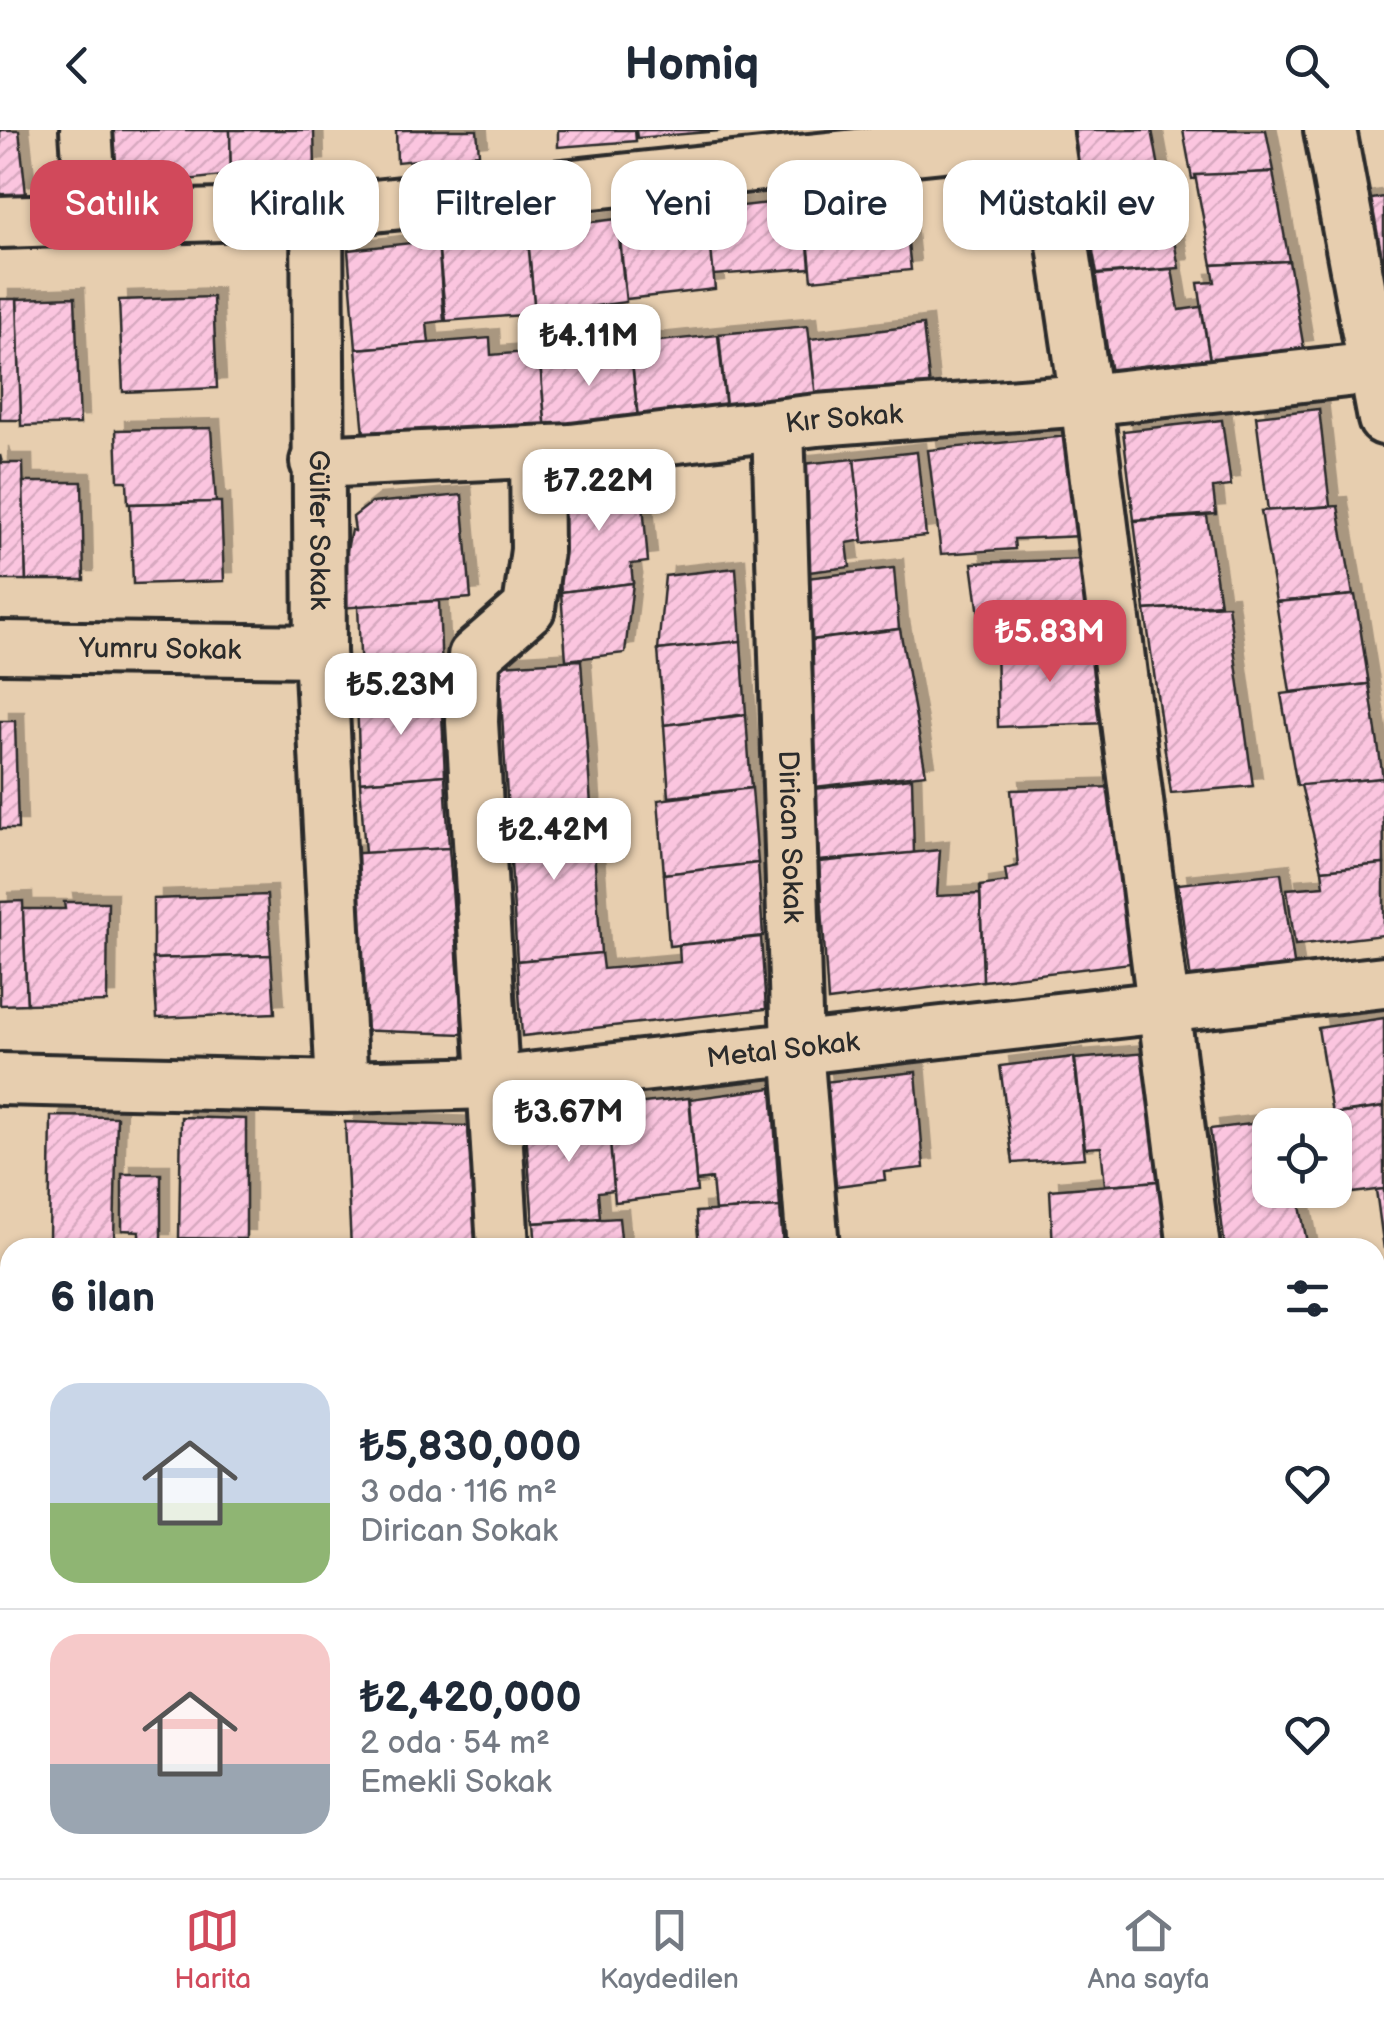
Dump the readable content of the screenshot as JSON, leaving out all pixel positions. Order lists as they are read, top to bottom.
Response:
{
  "streets": {
    "street": [
      "Kır Sokak",
      "Gülfer Sokak",
      "Yumru Sokak",
      "Dirican Sokak",
      "Metal Sokak"
    ]
  },
  "crossings": [
    ["Kır Sokak", "Gülfer Sokak"],
    ["Kır Sokak", "Dirican Sokak"],
    ["Gülfer Sokak", "Yumru Sokak"],
    ["Gülfer Sokak", "Metal Sokak"],
    ["Dirican Sokak", "Metal Sokak"]
  ],
  "page": {
    "header": "Homiq",
    "chip": [
      "Satılık",
      "Kiralık",
      "Filtreler",
      "Yeni",
      "Daire",
      "Müstakil ev"
    ],
    "price": [
      "₺4.11M",
      "₺7.22M",
      "₺5.83M",
      "₺5.23M",
      "₺2.42M",
      "₺3.67M"
    ],
    "heading": "6 ilan",
    "list": [
      {
        "name": "₺5,830,000",
        "note": "3 oda · 116 m² · Dirican Sokak"
      },
      {
        "name": "₺2,420,000",
        "note": "2 oda · 54 m² · Emekli Sokak"
      }
    ],
    "tabs": ["Harita", "Kaydedilen", "Ana sayfa"]
  }
}
